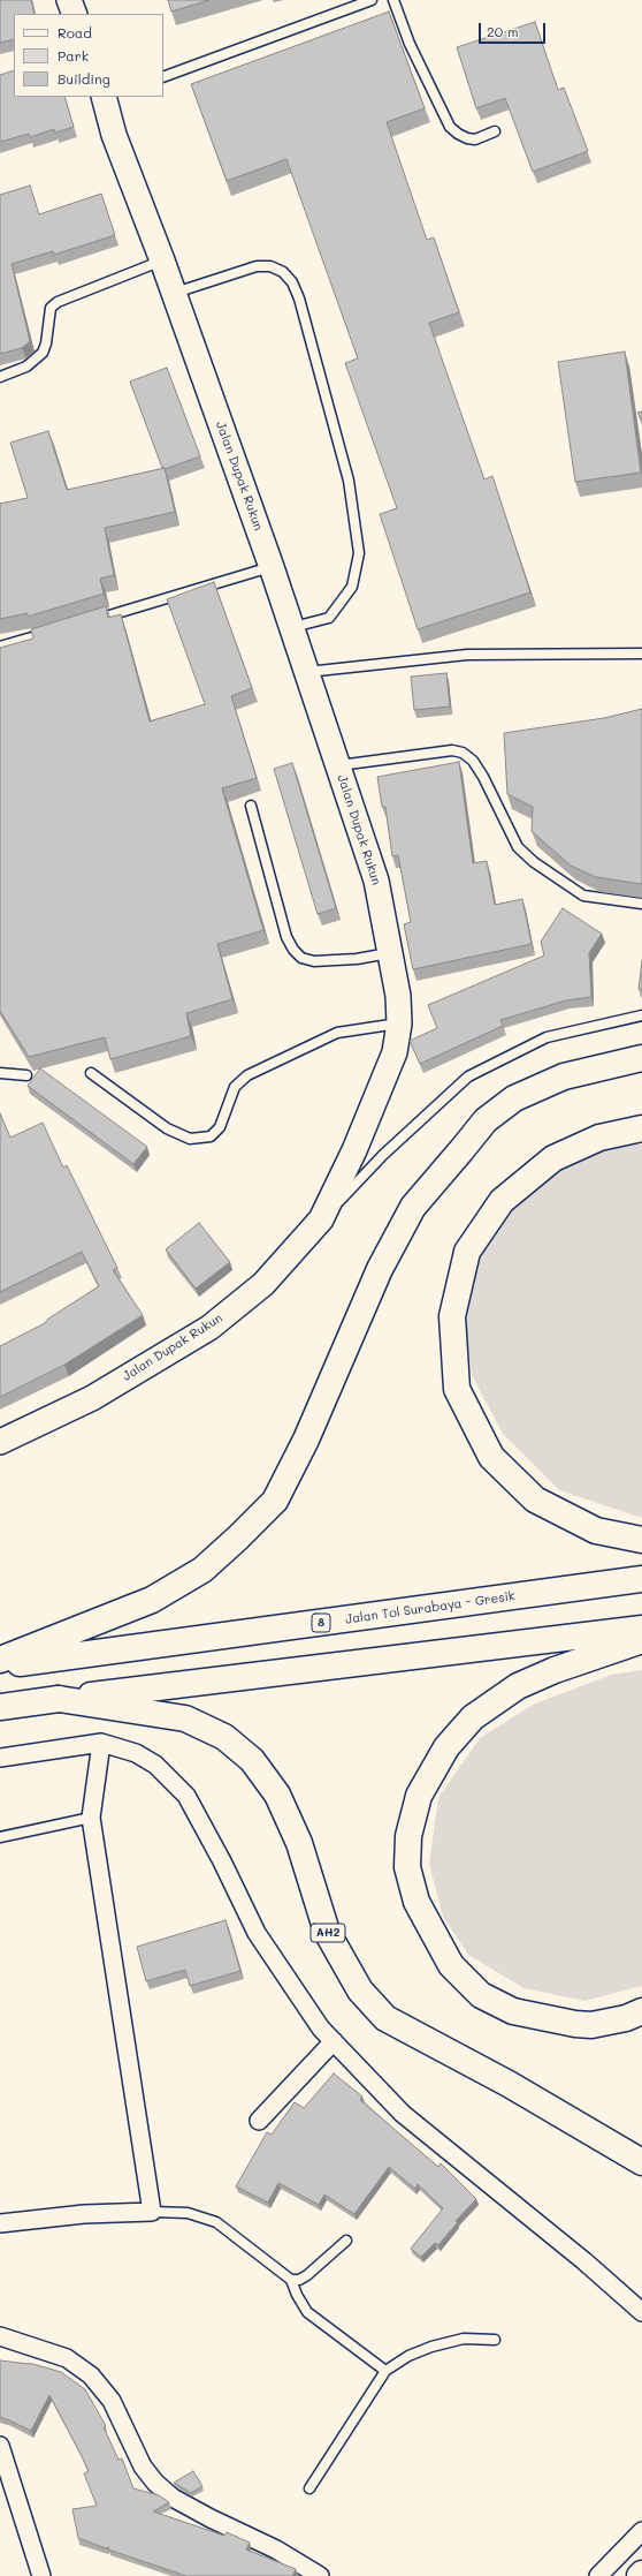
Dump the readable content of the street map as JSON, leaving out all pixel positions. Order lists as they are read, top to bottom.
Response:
{
  "streets": {
    "main road": [
      "Jalan Dupak Rukun",
      "Jalan Tol Surabaya - Gresik",
      "8",
      "AH2"
    ]
  },
  "legend": ["Road", "Park", "Building"],
  "scale_bar": "20 m"
}
